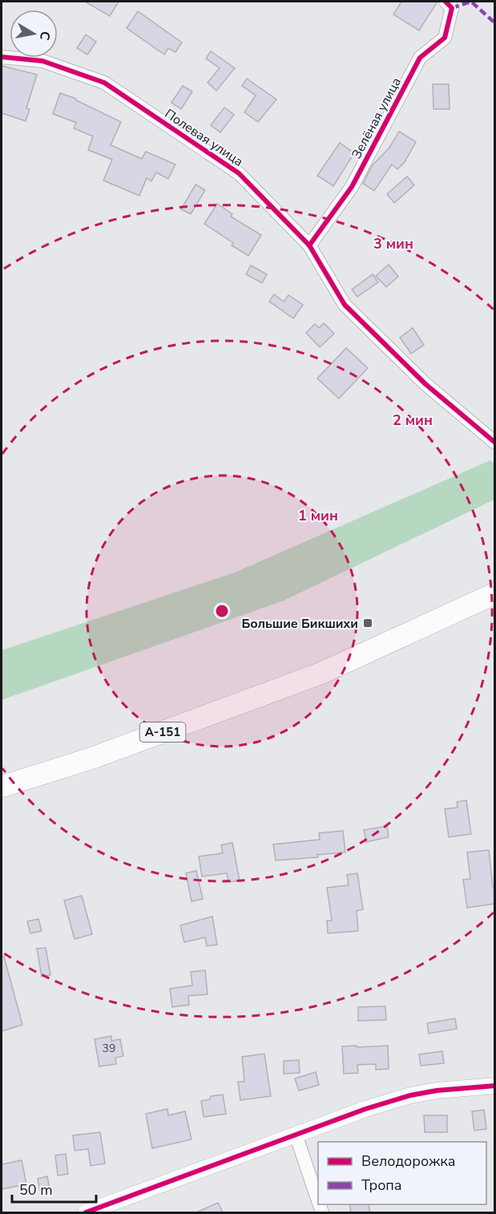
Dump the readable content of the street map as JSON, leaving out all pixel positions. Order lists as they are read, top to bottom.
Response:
{
  "streets": {
    "highway": ["А-151"],
    "street": ["Зелёная улица", "Полевая улица"]
  },
  "crossings": [
    ["Зелёная улица", "Полевая улица"]
  ],
  "places": {
    "transit": ["Большие Бикшихи"]
  },
  "house_numbers": ["39"],
  "legend": ["Велодорожка", "Тропа"],
  "scale_bar": "50 m",
  "north": "right",
  "rings": ["3 мин", "2 мин", "1 мин"]
}
